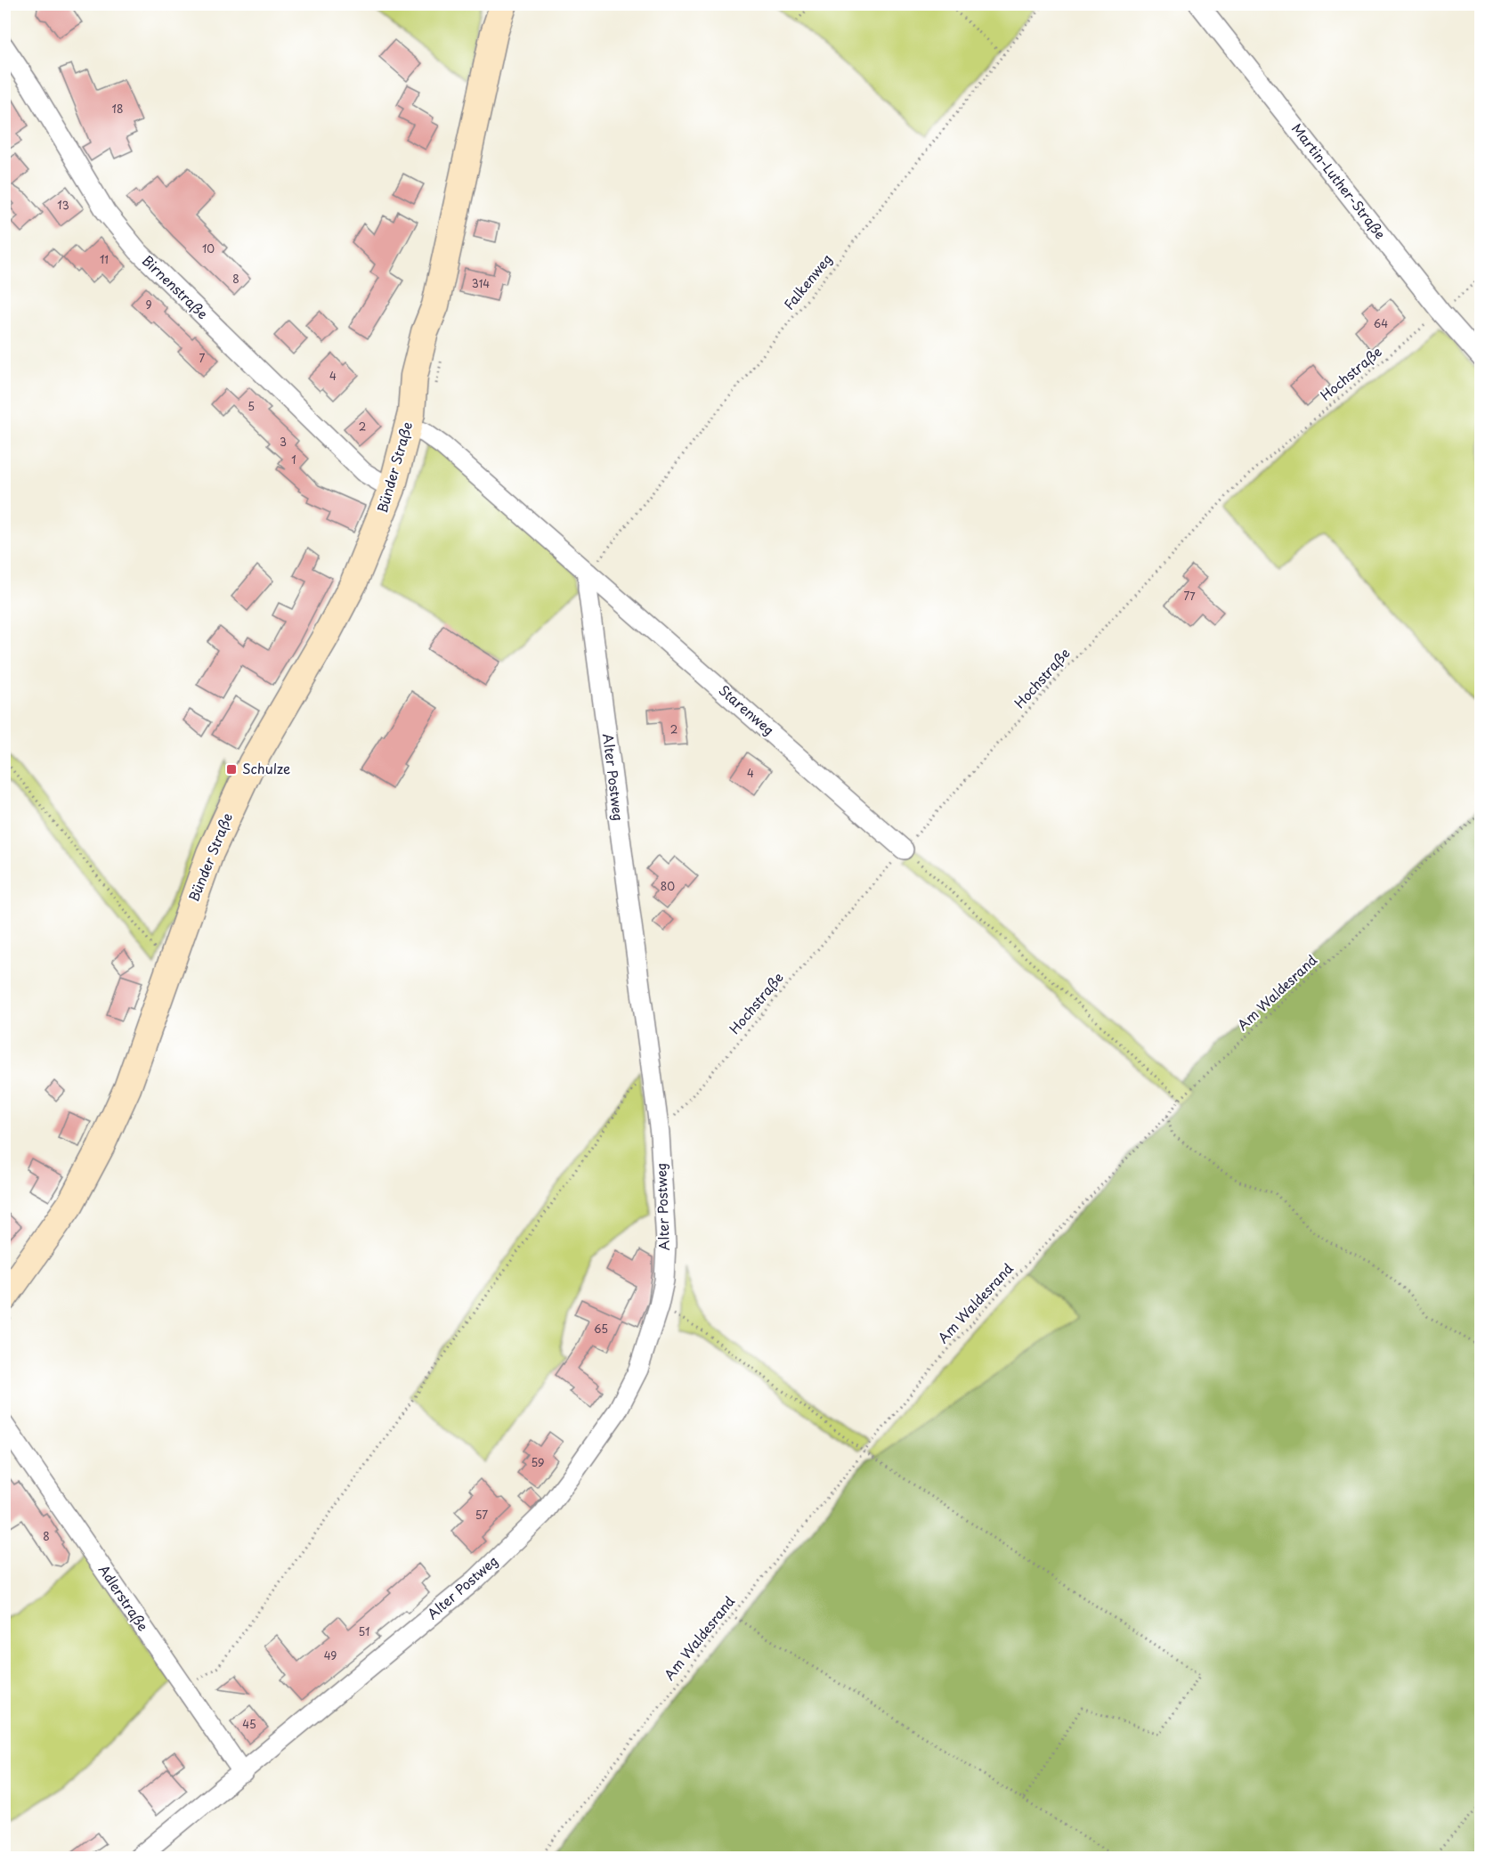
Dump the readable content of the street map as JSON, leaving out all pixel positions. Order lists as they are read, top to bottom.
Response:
{
  "streets": {
    "main road": ["Bünder Straße"],
    "street": [
      "Martin-Luther-Straße",
      "Birnenstraße",
      "Starenweg",
      "Alter Postweg",
      "Adlerstraße"
    ],
    "path": ["Falkenweg", "Hochstraße", "Am Waldesrand"]
  },
  "crossings": [
    ["Martin-Luther-Straße", "Hochstraße"],
    ["Falkenweg", "Starenweg"],
    ["Falkenweg", "Alter Postweg"],
    ["Birnenstraße", "Bünder Straße"],
    ["Hochstraße", "Starenweg"],
    ["Hochstraße", "Alter Postweg"],
    ["Starenweg", "Alter Postweg"],
    ["Alter Postweg", "Adlerstraße"]
  ],
  "places": {
    "transit": ["Schulze"]
  },
  "house_numbers": [
    "18",
    "13",
    "10",
    "11",
    "8",
    "314",
    "9",
    "64",
    "7",
    "4",
    "5",
    "2",
    "3",
    "1",
    "77",
    "2",
    "4",
    "80",
    "65",
    "59",
    "57",
    "8",
    "51",
    "49",
    "45"
  ]
}
